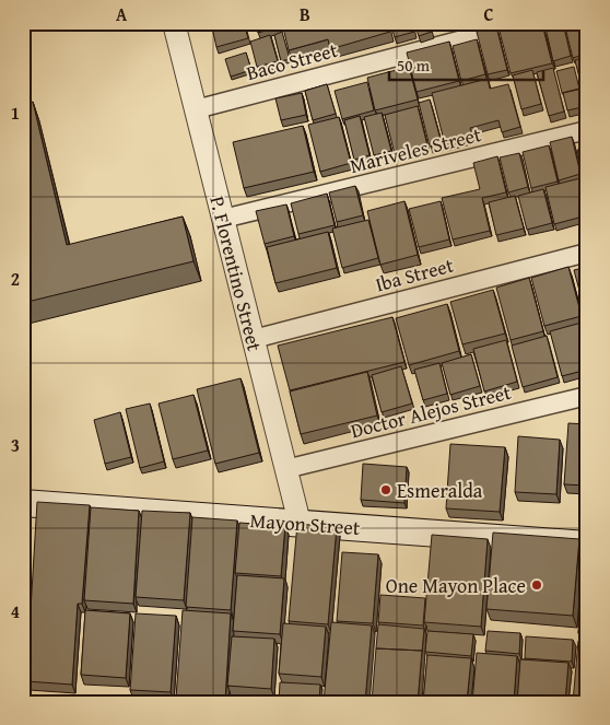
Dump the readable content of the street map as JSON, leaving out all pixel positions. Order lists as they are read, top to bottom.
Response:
{
  "streets": {
    "main road": ["Mayon Street"],
    "street": [
      "Baco Street",
      "Mariveles Street",
      "P. Florentino Street",
      "Iba Street",
      "Doctor Alejos Street"
    ]
  },
  "crossings": [
    ["Baco Street", "P. Florentino Street"],
    ["Mariveles Street", "P. Florentino Street"],
    ["P. Florentino Street", "Iba Street"],
    ["P. Florentino Street", "Doctor Alejos Street"],
    ["P. Florentino Street", "Mayon Street"]
  ],
  "places": ["Esmeralda", "One Mayon Place"],
  "scale_bar": "50 m",
  "grid": {
    "columns": ["A", "B", "C"],
    "rows": [
      "1",
      "2",
      "3",
      "4"
    ]
  }
}
